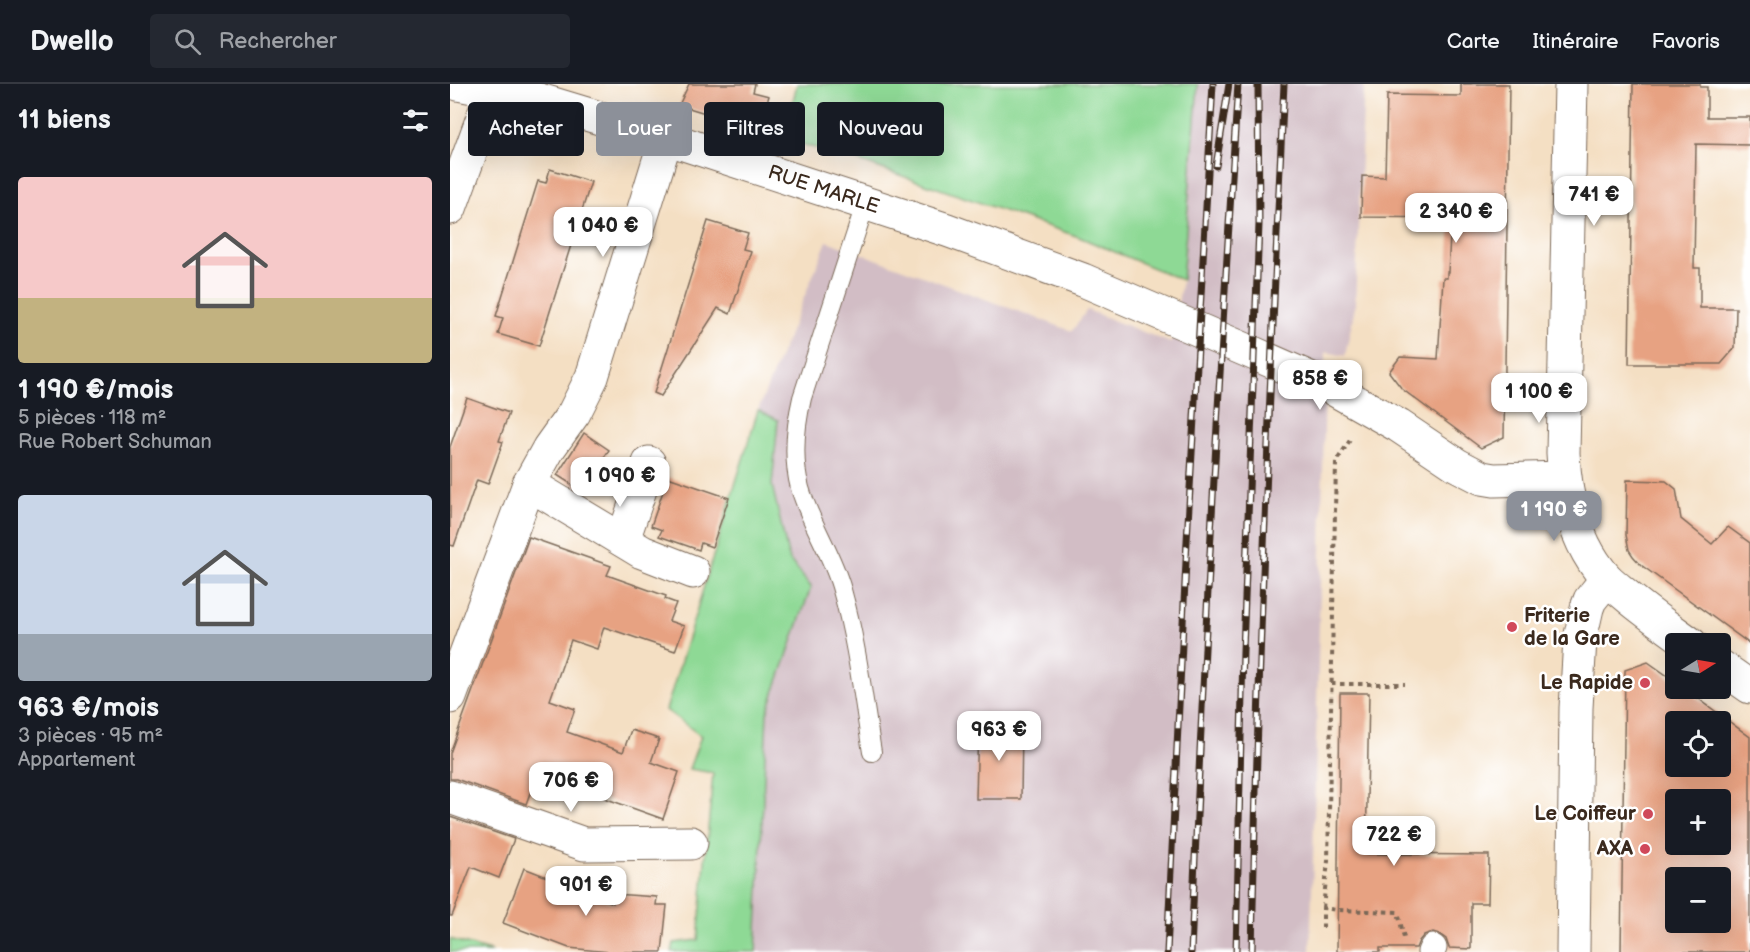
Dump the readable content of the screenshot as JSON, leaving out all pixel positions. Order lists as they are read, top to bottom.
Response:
{
  "streets": {
    "street": ["RUE MARLE"]
  },
  "places": [
    "Friterie de la Gare",
    "Le Rapide",
    "Le Coiffeur",
    "AXA"
  ],
  "north": "right",
  "page": {
    "header": "Dwello",
    "search": "Rechercher",
    "nav": ["Carte", "Itinéraire", "Favoris"],
    "heading": "11 biens",
    "chip": [
      "Acheter",
      "Louer",
      "Filtres",
      "Nouveau"
    ],
    "list": [
      {
        "name": "1 190 €/mois",
        "note": "5 pièces · 118 m² · Rue Robert Schuman"
      },
      {
        "name": "963 €/mois",
        "note": "3 pièces · 95 m² · Appartement"
      }
    ],
    "price": [
      "741 €",
      "2 340 €",
      "1 040 €",
      "858 €",
      "1 100 €",
      "1 090 €",
      "1 190 €",
      "963 €",
      "706 €",
      "722 €",
      "901 €"
    ],
    "map_buttons": ["+", "−"]
  }
}
